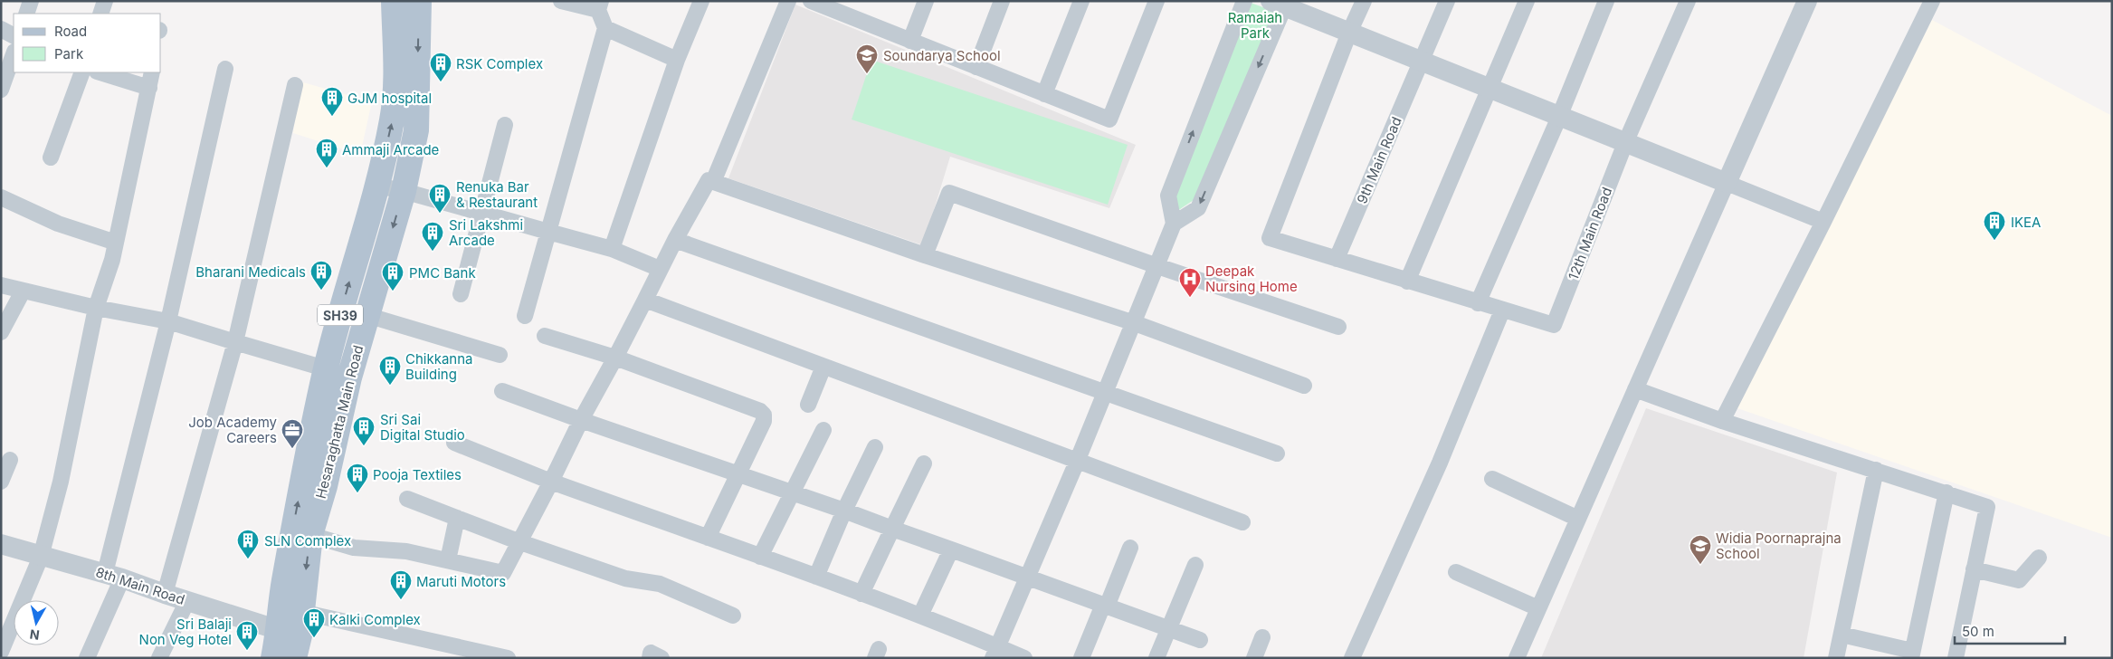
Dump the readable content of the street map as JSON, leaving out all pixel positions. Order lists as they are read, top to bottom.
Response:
{
  "streets": {
    "main road": ["SH39", "Hesaraghatta Main Road"],
    "street": ["9th Main Road", "12th Main Road", "8th Main Road"]
  },
  "crossings": [
    ["Hesaraghatta Main Road", "8th Main Road"]
  ],
  "parks": ["Ramaiah Park"],
  "places": {
    "school or university": ["Soundarya School", "Widia Poornaprajna School"],
    "building": [
      "RSK Complex",
      "GJM hospital",
      "Ammaji Arcade",
      "Renuka Bar & Restaurant",
      "IKEA",
      "Sri Lakshmi Arcade",
      "Bharani Medicals",
      "PMC Bank",
      "Chikkanna Building",
      "Sri Sai Digital Studio",
      "Pooja Textiles",
      "SLN Complex",
      "Maruti Motors",
      "Kalki Complex",
      "Sri Balaji Non Veg Hotel"
    ],
    "hospital": ["Deepak Nursing Home"],
    "office": ["Job Academy Careers"]
  },
  "legend": ["Road", "Park"],
  "scale_bar": "50 m",
  "north": "bottom"
}
